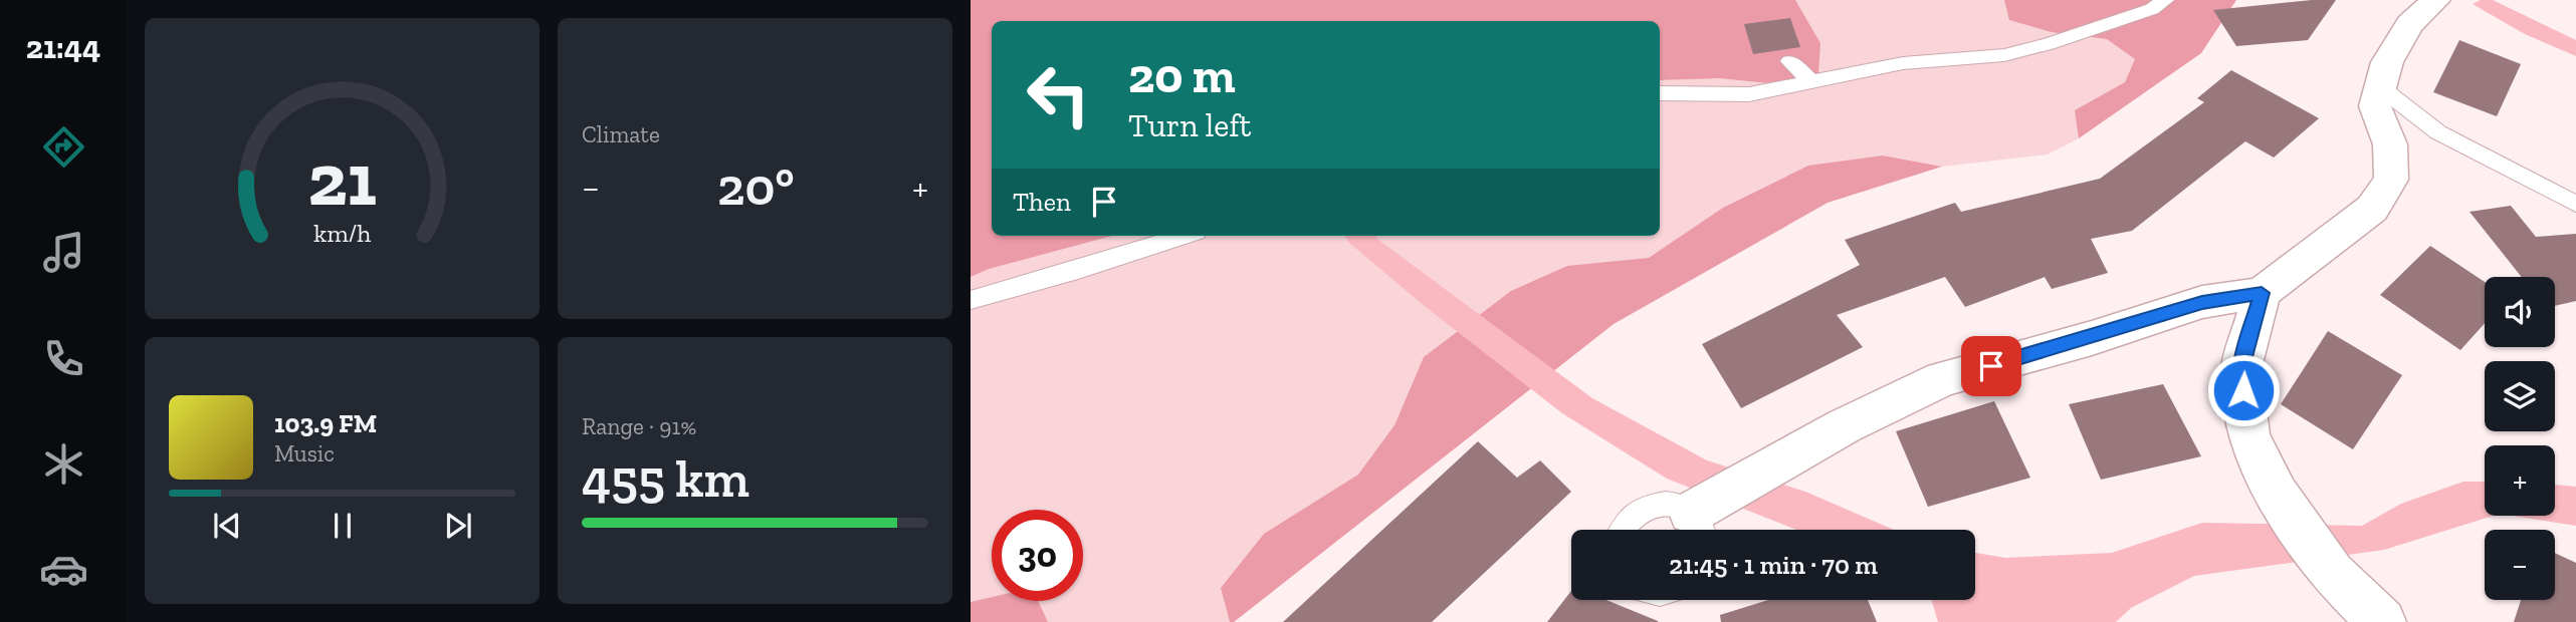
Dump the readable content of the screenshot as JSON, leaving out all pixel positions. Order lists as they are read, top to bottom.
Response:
{
  "page": {
    "tabs": "21:44",
    "tile": [
      "Climate",
      ["Range · 91%", "455 km"]
    ],
    "turn": ["20 m", "Turn left"],
    "heat": ["−", "20°", "+"],
    "then": "Then",
    "map_buttons": ["+", "−"],
    "song": ["103.9 FM", "Music"],
    "limit": "30",
    "trip": "21:45 · 1 min · 70 m",
    "gauge": ["21", "km/h"]
  }
}
